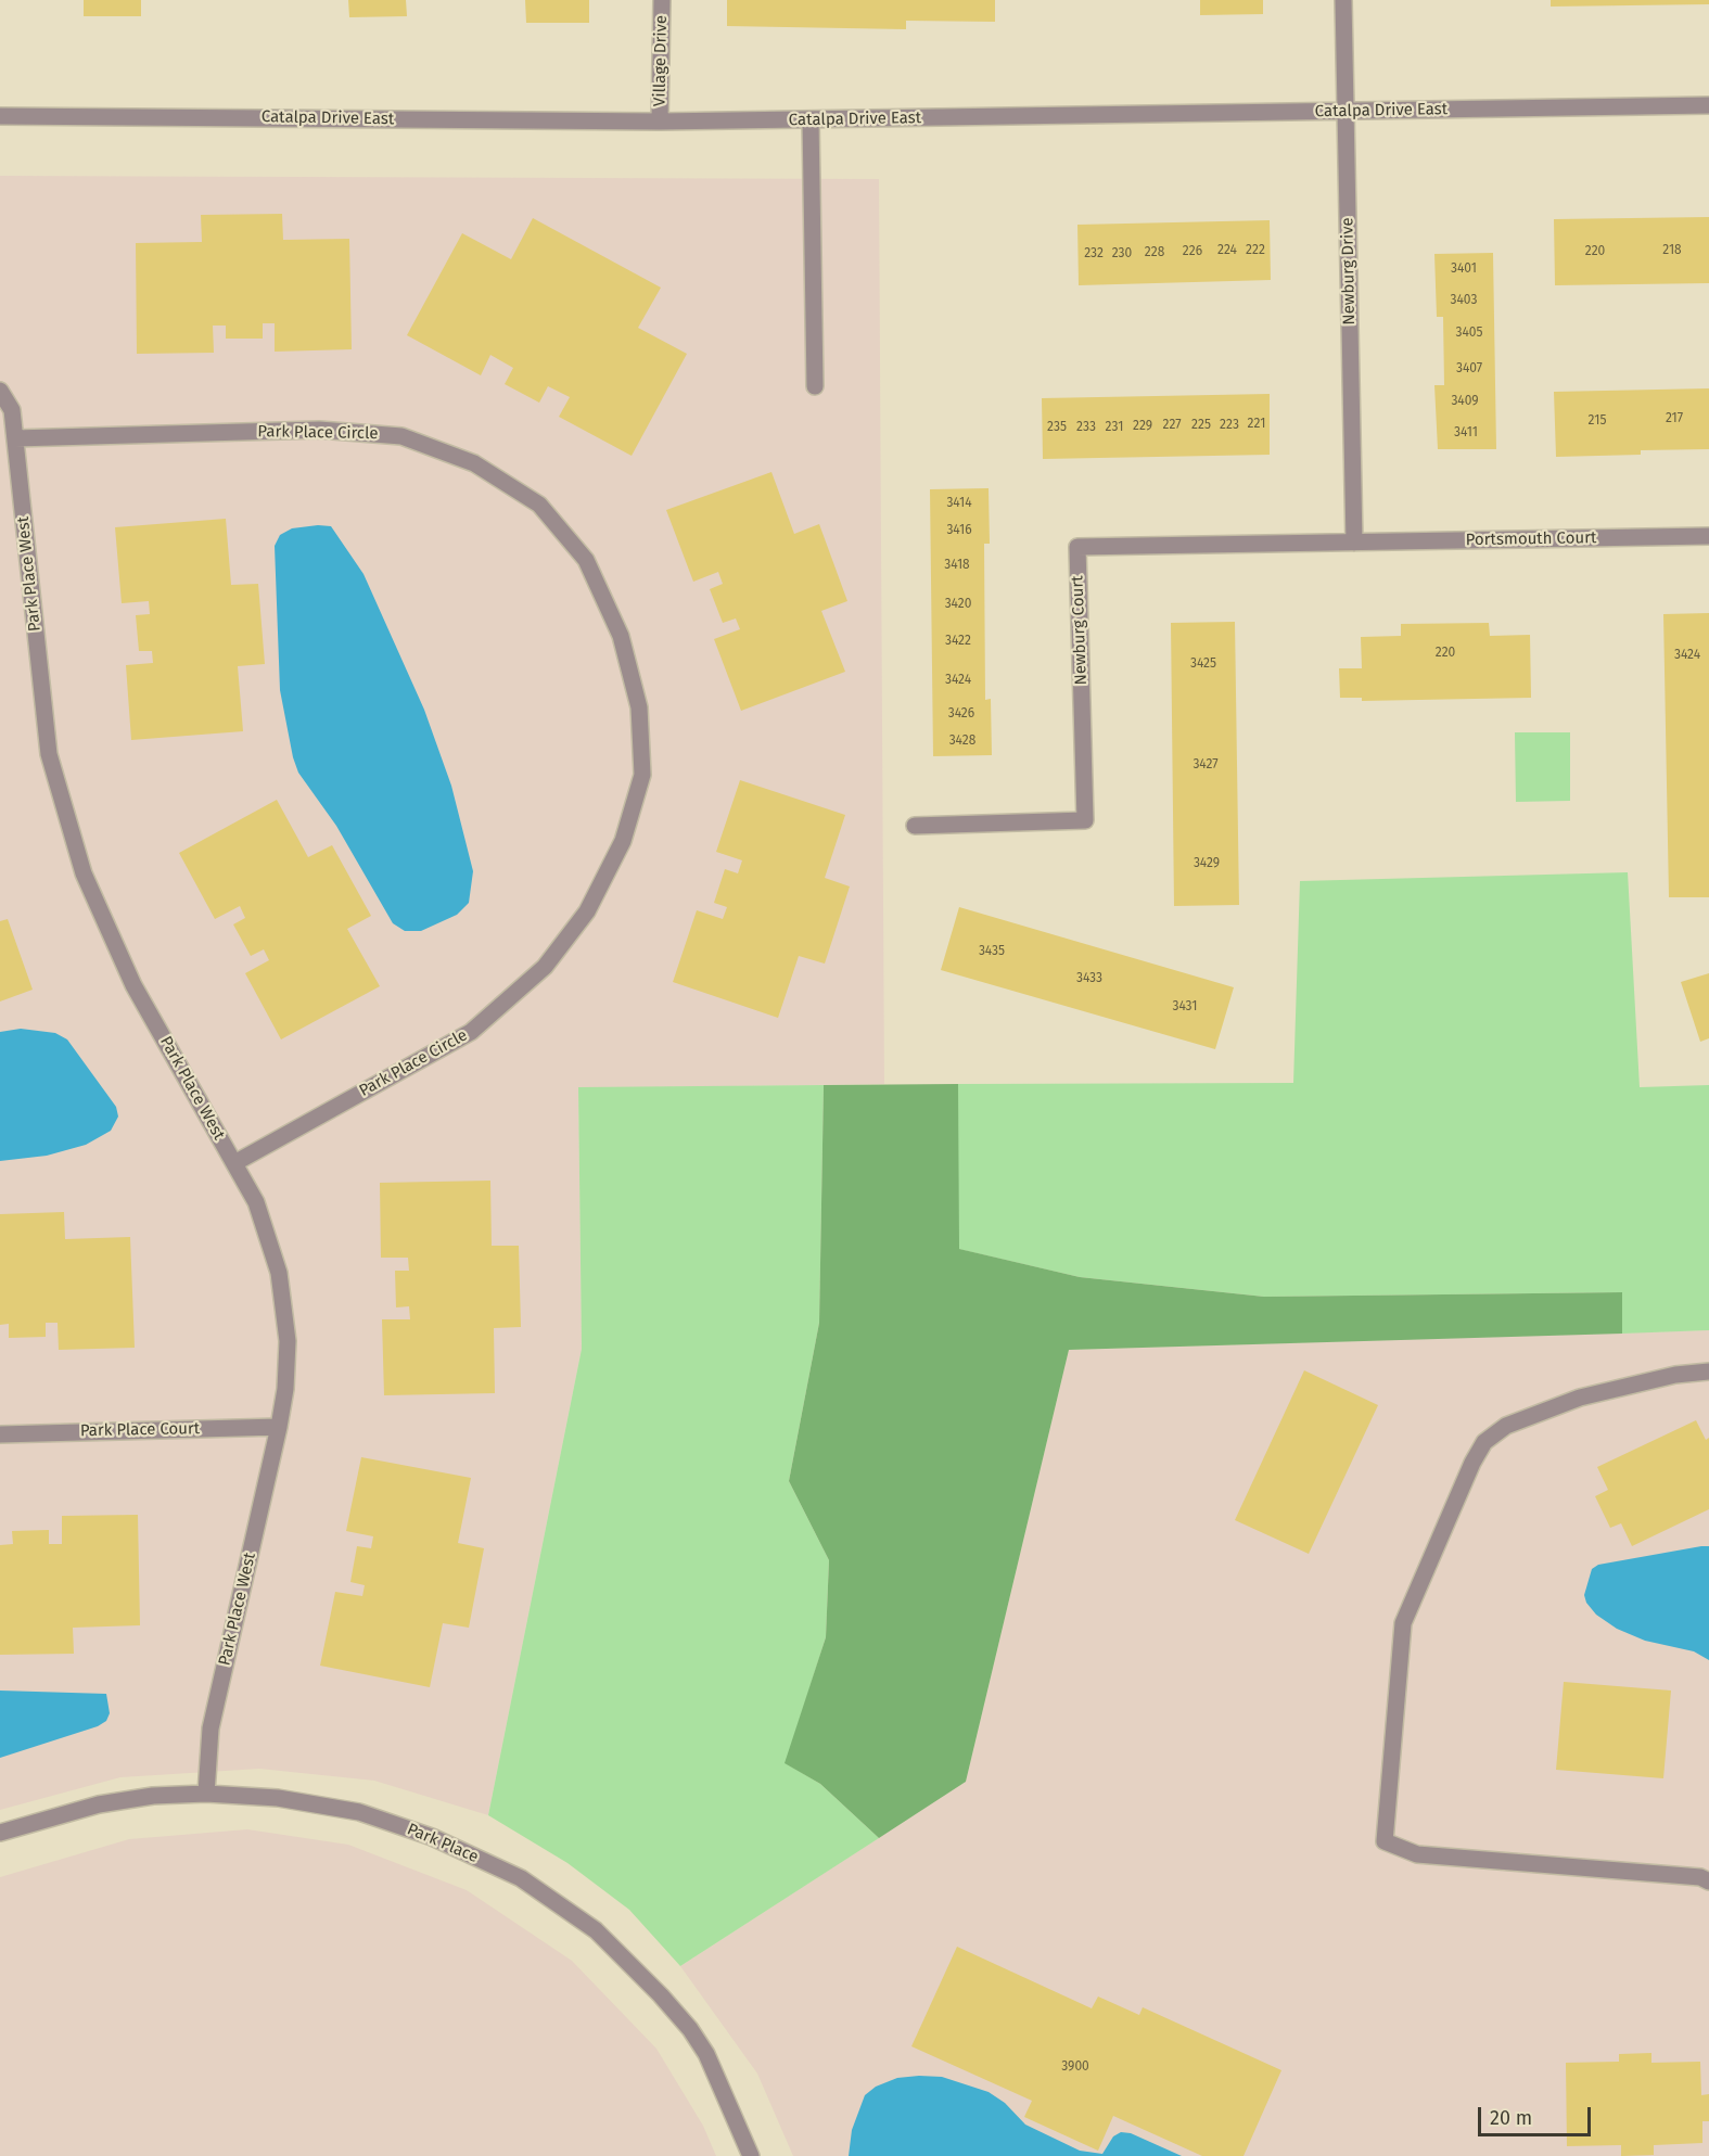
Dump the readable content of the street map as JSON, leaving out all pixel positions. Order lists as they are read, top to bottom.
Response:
{
  "streets": {
    "street": [
      "Village Drive",
      "Catalpa Drive East",
      "Newburg Drive",
      "Park Place Circle",
      "Portsmouth Court",
      "Park Place West",
      "Newburg Court",
      "Park Place Court",
      "Park Place"
    ]
  },
  "crossings": [
    ["Village Drive", "Catalpa Drive East"],
    ["Catalpa Drive East", "Newburg Drive"],
    ["Newburg Drive", "Portsmouth Court"],
    ["Newburg Drive", "Newburg Court"],
    ["Park Place Circle", "Park Place West"],
    ["Portsmouth Court", "Newburg Court"],
    ["Park Place West", "Park Place Court"],
    ["Park Place West", "Park Place"]
  ],
  "house_numbers": [
    "224",
    "222",
    "218",
    "226",
    "220",
    "228",
    "232",
    "230",
    "3401",
    "3403",
    "3405",
    "3407",
    "3409",
    "217",
    "215",
    "221",
    "227",
    "225",
    "223",
    "229",
    "235",
    "233",
    "231",
    "3411",
    "3414",
    "3416",
    "3418",
    "3420",
    "3422",
    "220",
    "3424",
    "3425",
    "3424",
    "3426",
    "3428",
    "3427",
    "3429",
    "3435",
    "3433",
    "3431",
    "3900"
  ],
  "scale_bar": "20 m"
}
